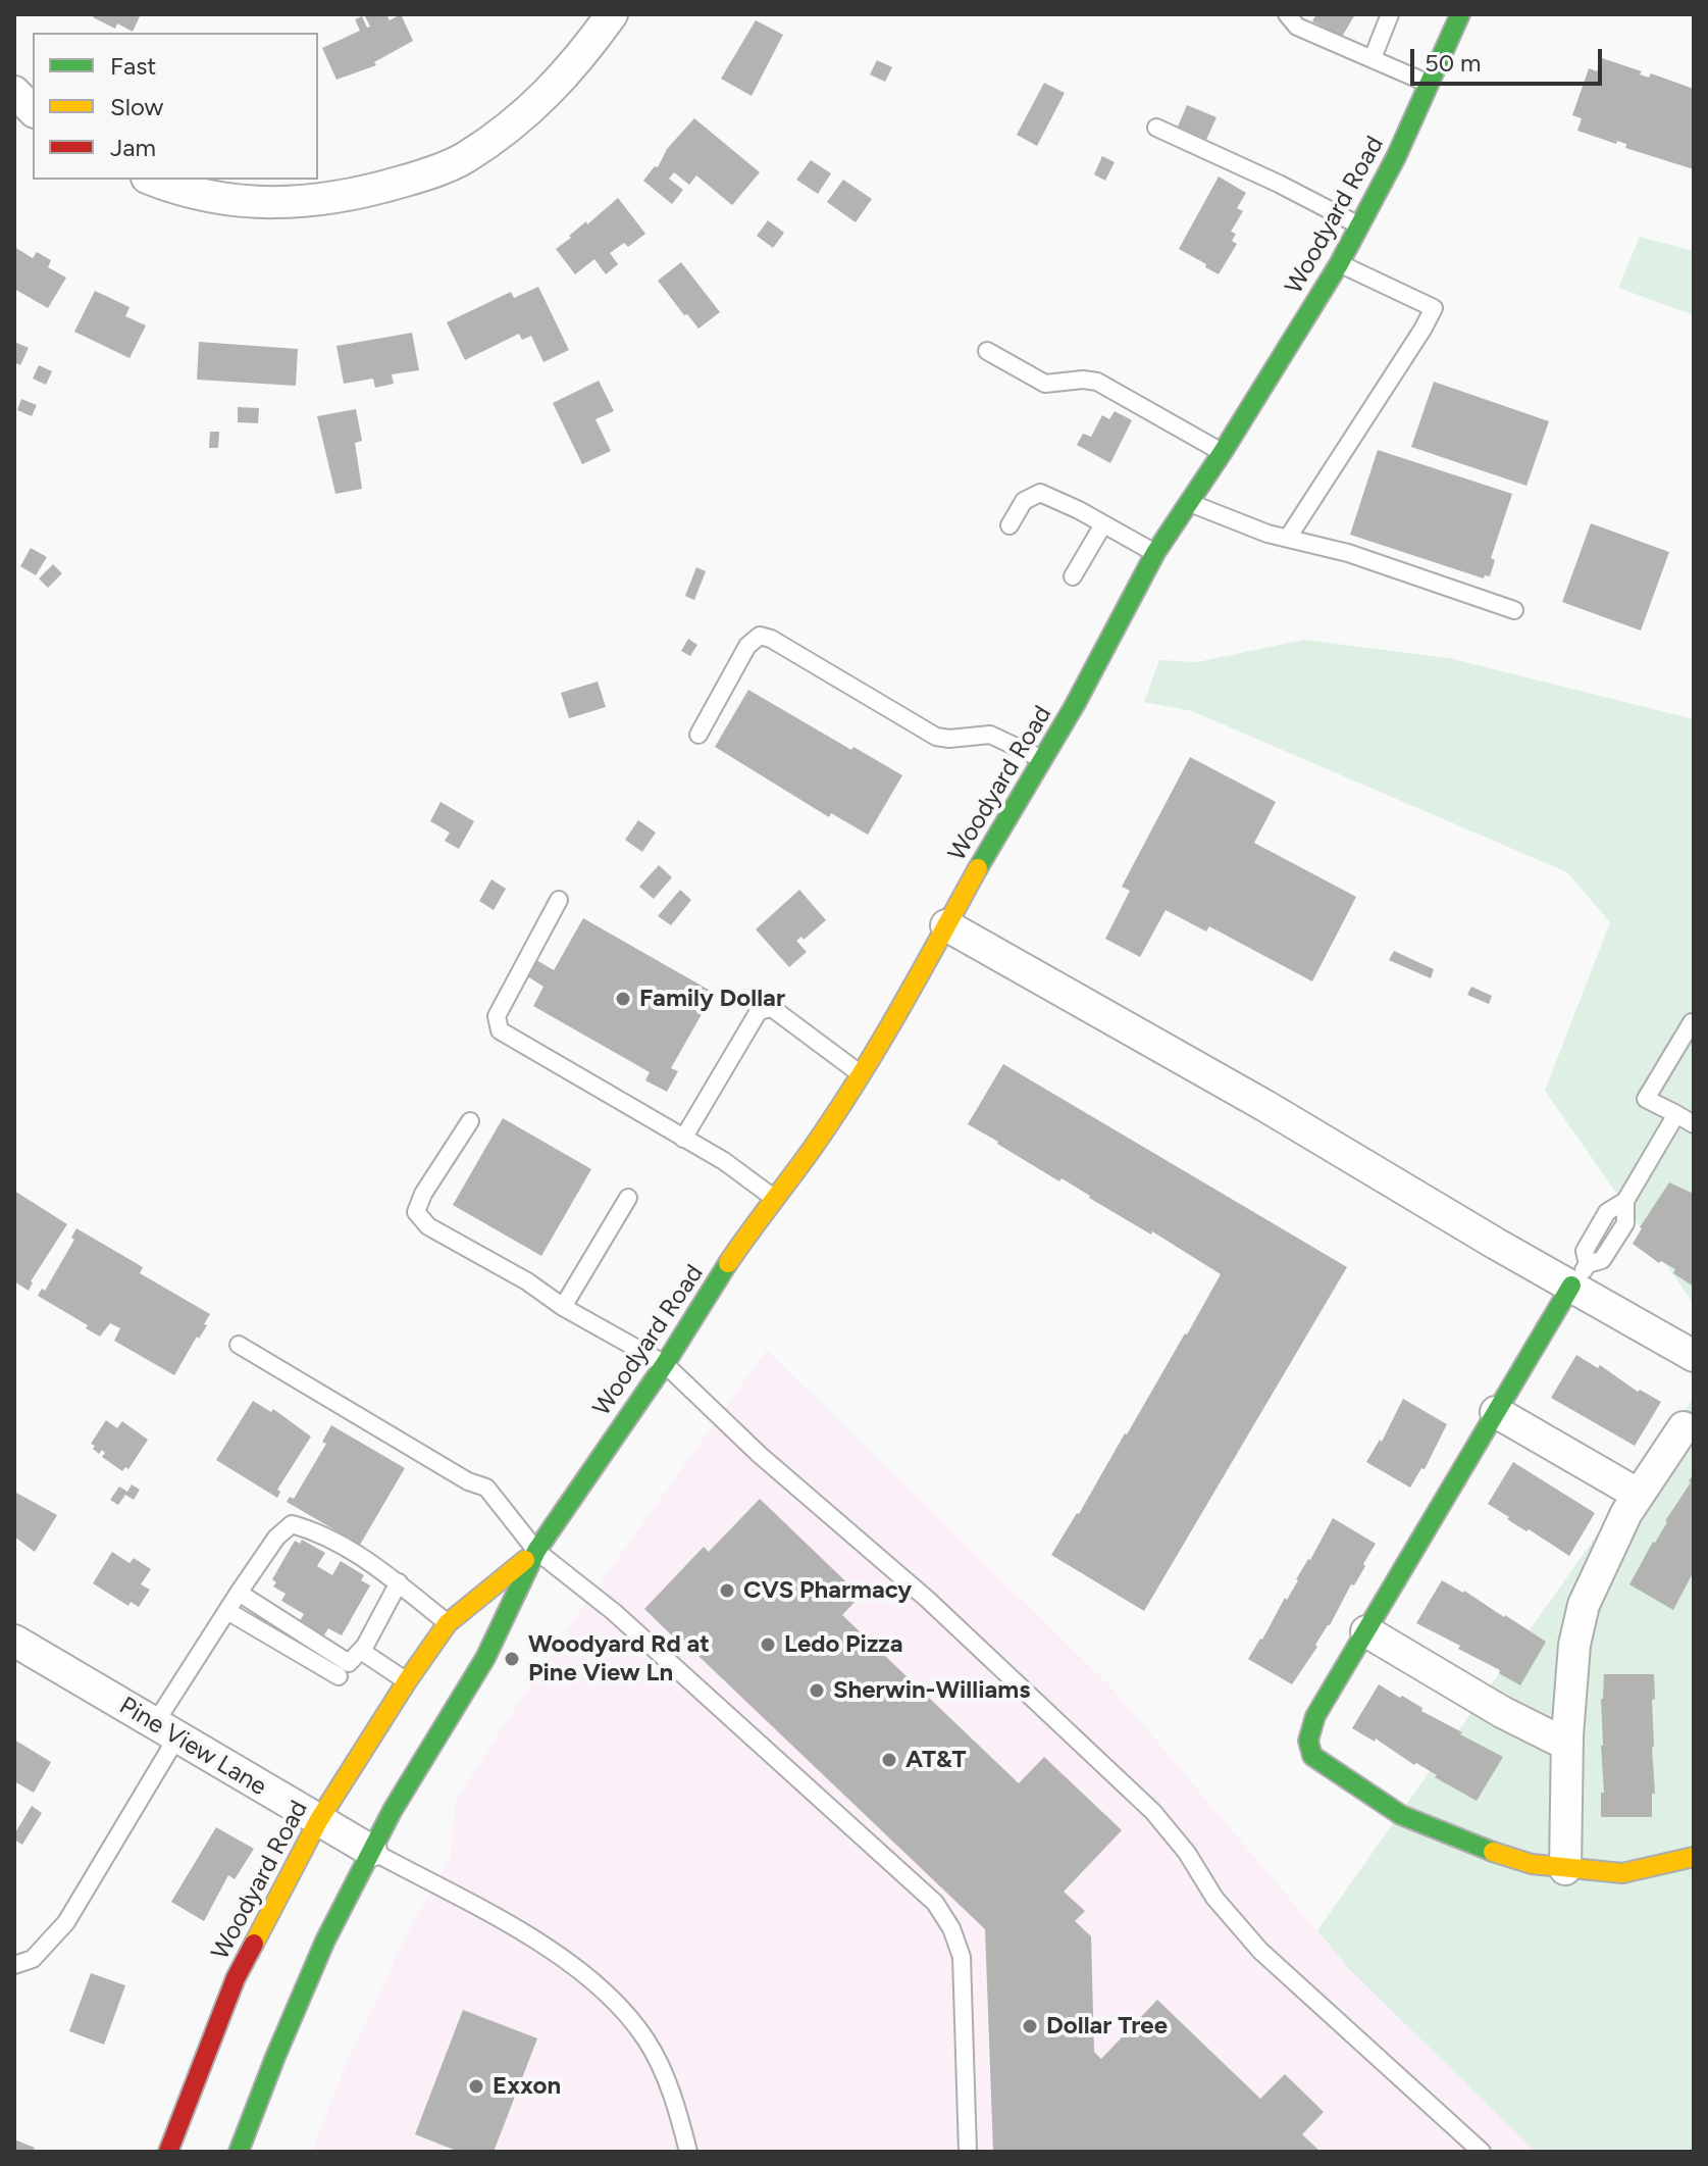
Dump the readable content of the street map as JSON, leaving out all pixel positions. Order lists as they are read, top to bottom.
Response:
{
  "streets": {
    "main road": ["Woodyard Road"],
    "street": ["Pine View Lane"]
  },
  "crossings": [
    ["Woodyard Road", "Pine View Lane"]
  ],
  "places": [
    "Family Dollar",
    "CVS Pharmacy",
    "Ledo Pizza",
    "Woodyard Rd at Pine View Ln",
    "Sherwin-Williams",
    "AT&T",
    "Dollar Tree",
    "Exxon"
  ],
  "legend": ["Fast", "Slow", "Jam"],
  "scale_bar": "50 m"
}
